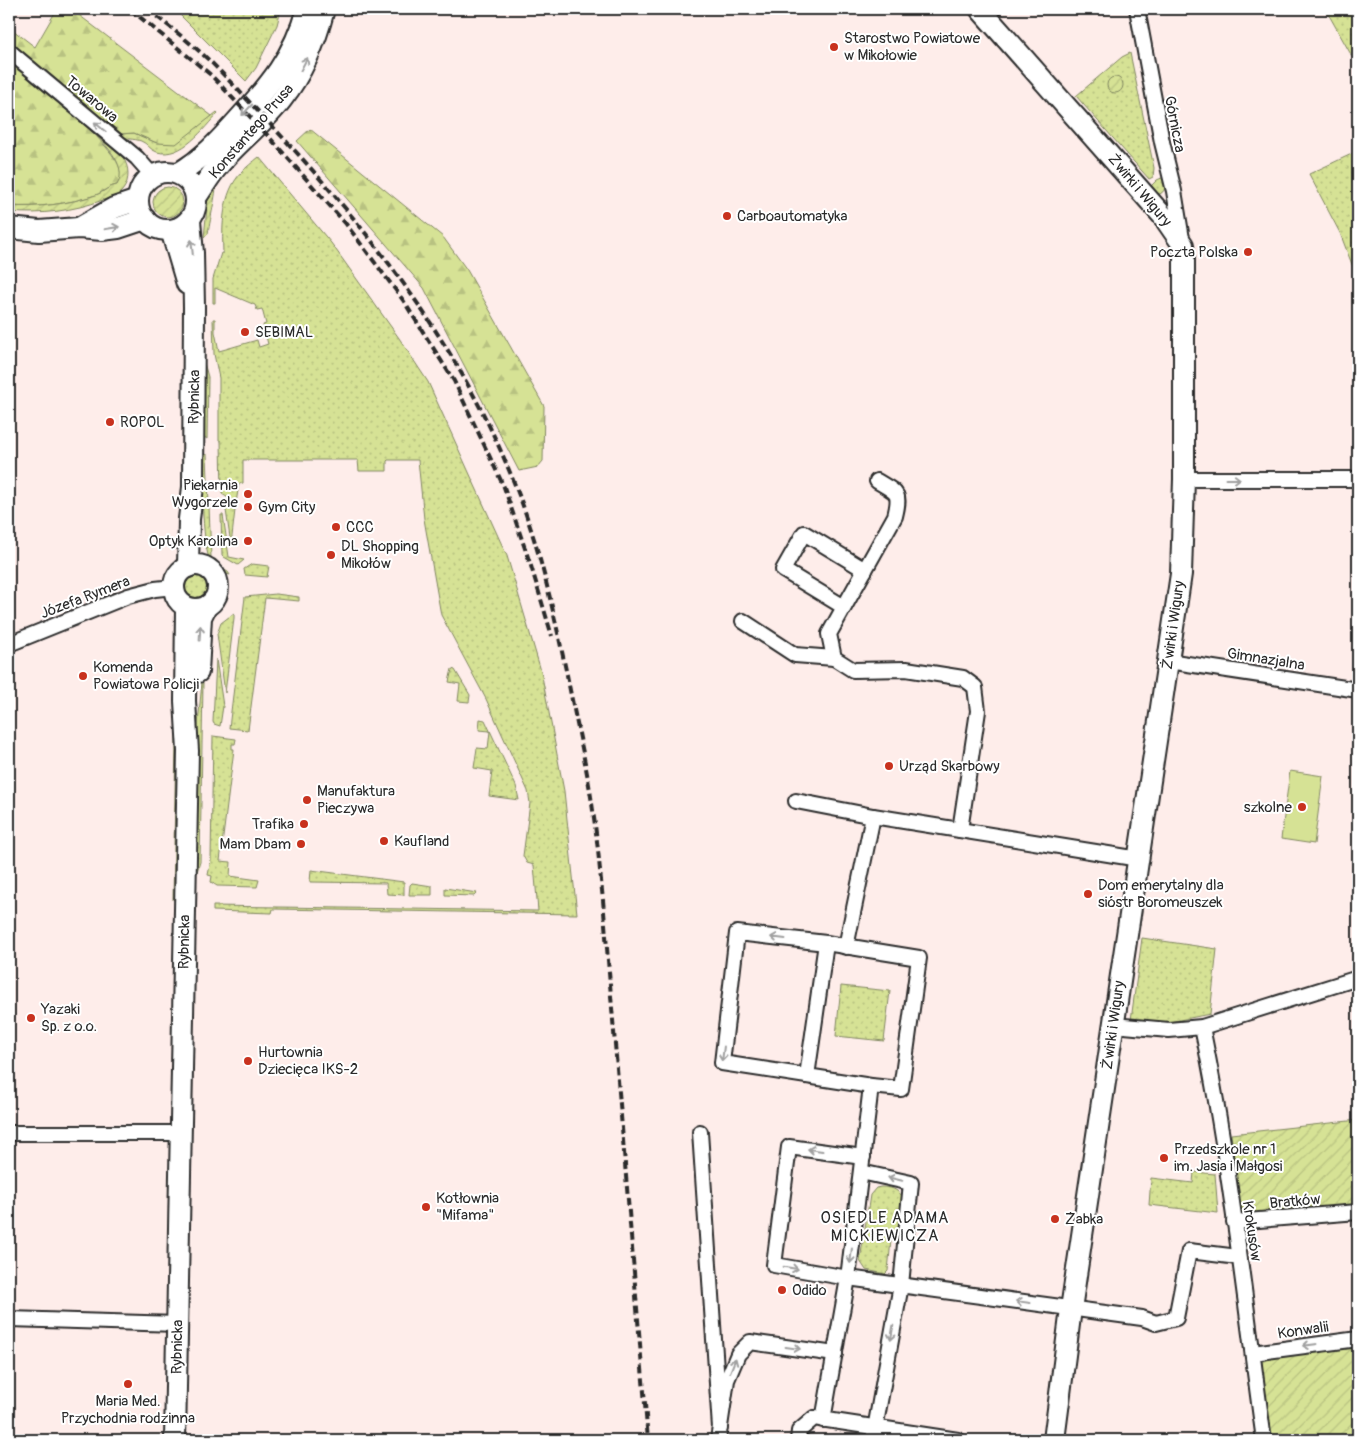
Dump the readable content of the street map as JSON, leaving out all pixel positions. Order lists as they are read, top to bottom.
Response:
{
  "streets": {
    "street": [
      "Towarowa",
      "Górnicza",
      "Konstantego Prusa",
      "Żwirki i Wigury",
      "Rybnicka",
      "Józefa Rymera",
      "Gimnazjalna",
      "Bratków",
      "Krokusów",
      "Konwalii"
    ]
  },
  "crossings": [
    ["Towarowa", "Konstantego Prusa"],
    ["Towarowa", "Rybnicka"],
    ["Górnicza", "Żwirki i Wigury"],
    ["Konstantego Prusa", "Rybnicka"],
    ["Żwirki i Wigury", "Gimnazjalna"],
    ["Rybnicka", "Józefa Rymera"],
    ["Bratków", "Krokusów"],
    ["Krokusów", "Konwalii"]
  ],
  "one_way": ["Towarowa", "Konwalii"],
  "districts": ["OSIEDLE ADAMA MICKIEWICZA"],
  "places": [
    "Starostwo Powiatowe w Mikołowie",
    "Carboautomatyka",
    "Poczta Polska",
    "SEBIMAL",
    "ROPOL",
    "Piekarnia Wygorzele",
    "Gym City",
    "CCC",
    "Optyk Karolina",
    "DL Shopping Mikołów",
    "Komenda Powiatowa Policji",
    "Urząd Skarbowy",
    "Manufaktura Pieczywa",
    "szkolne",
    "Trafika",
    "Kaufland",
    "Mam Dbam",
    "Dom emerytalny dla sióstr Boromeuszek",
    "Yazaki Sp. z o.o.",
    "Hurtownia Dziecięca IKS-2",
    "Przedszkole nr 1 im. Jasia i Małgosi",
    "Kotłownia \"Mifama\"",
    "Żabka",
    "Odido",
    "Maria Med. Przychodnia rodzinna"
  ]
}
